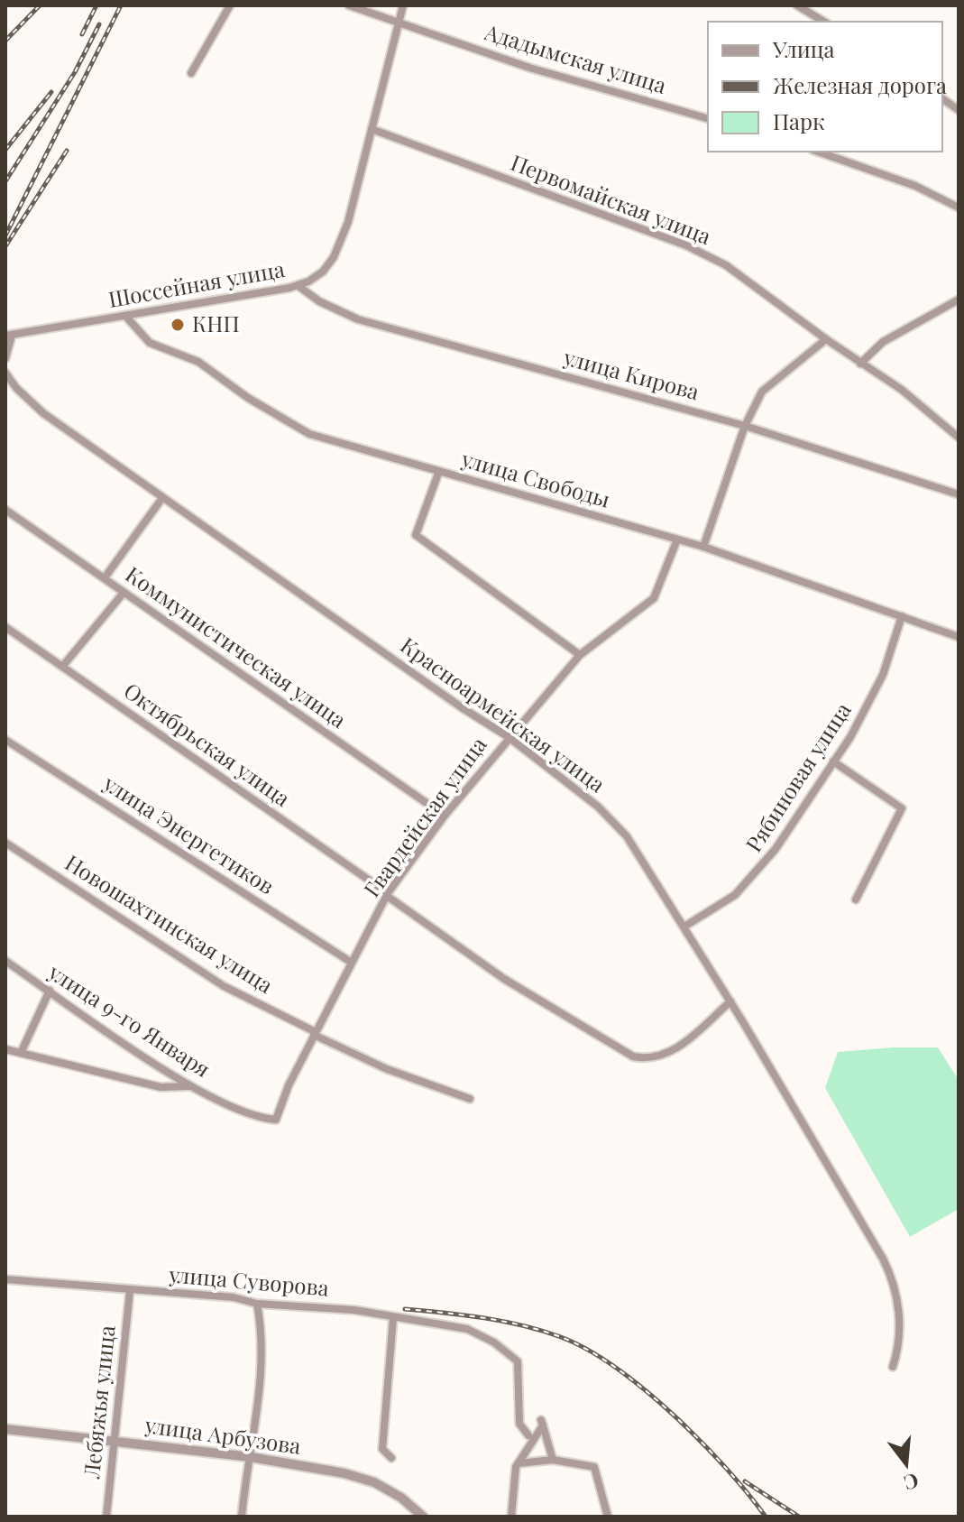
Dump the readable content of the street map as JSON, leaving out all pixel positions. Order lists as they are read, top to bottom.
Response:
{
  "streets": {
    "street": [
      "Ададымская улица",
      "Первомайская улица",
      "Шоссейная улица",
      "улица Кирова",
      "улица Свободы",
      "Коммунистическая улица",
      "Красноармейская улица",
      "Октябрьская улица",
      "Рябиновая улица",
      "Гвардейская улица",
      "улица Энергетиков",
      "Новошахтинская улица",
      "улица 9-го Января",
      "улица Суворова",
      "Лебяжья улица",
      "улица Арбузова"
    ]
  },
  "crossings": [
    ["Ададымская улица", "Шоссейная улица"],
    ["Первомайская улица", "Шоссейная улица"],
    ["Шоссейная улица", "улица Кирова"],
    ["Шоссейная улица", "улица Свободы"],
    ["улица Свободы", "Рябиновая улица"],
    ["улица Свободы", "Гвардейская улица"],
    ["Коммунистическая улица", "Гвардейская улица"],
    ["Красноармейская улица", "Октябрьская улица"],
    ["Красноармейская улица", "Рябиновая улица"],
    ["Красноармейская улица", "Гвардейская улица"],
    ["Октябрьская улица", "Гвардейская улица"],
    ["Гвардейская улица", "улица Энергетиков"],
    ["Гвардейская улица", "Новошахтинская улица"],
    ["Гвардейская улица", "улица 9-го Января"],
    ["улица Суворова", "Лебяжья улица"],
    ["Лебяжья улица", "улица Арбузова"]
  ],
  "places": ["КНП"],
  "legend": ["Улица", "Железная дорога", "Парк"],
  "north": "bottom"
}
